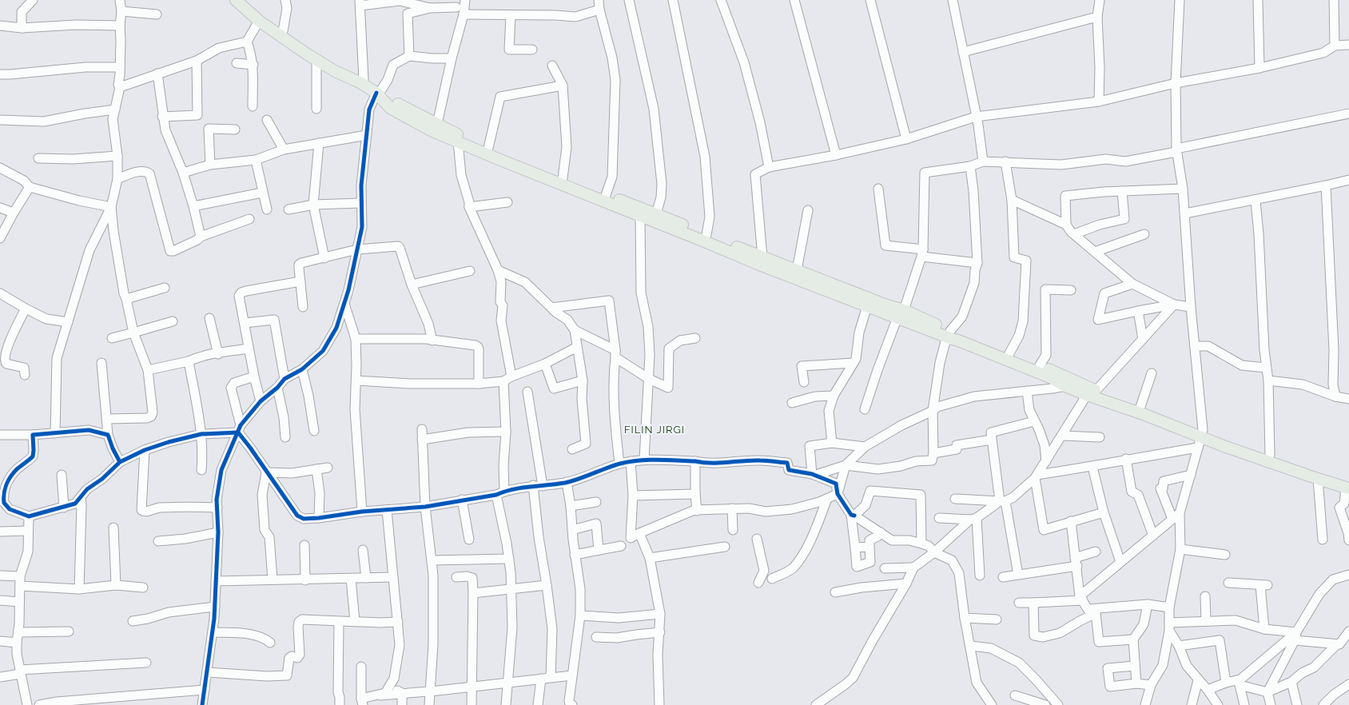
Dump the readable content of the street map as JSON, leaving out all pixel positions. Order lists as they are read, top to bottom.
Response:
{
  "districts": ["FILIN JIRGI"]
}
